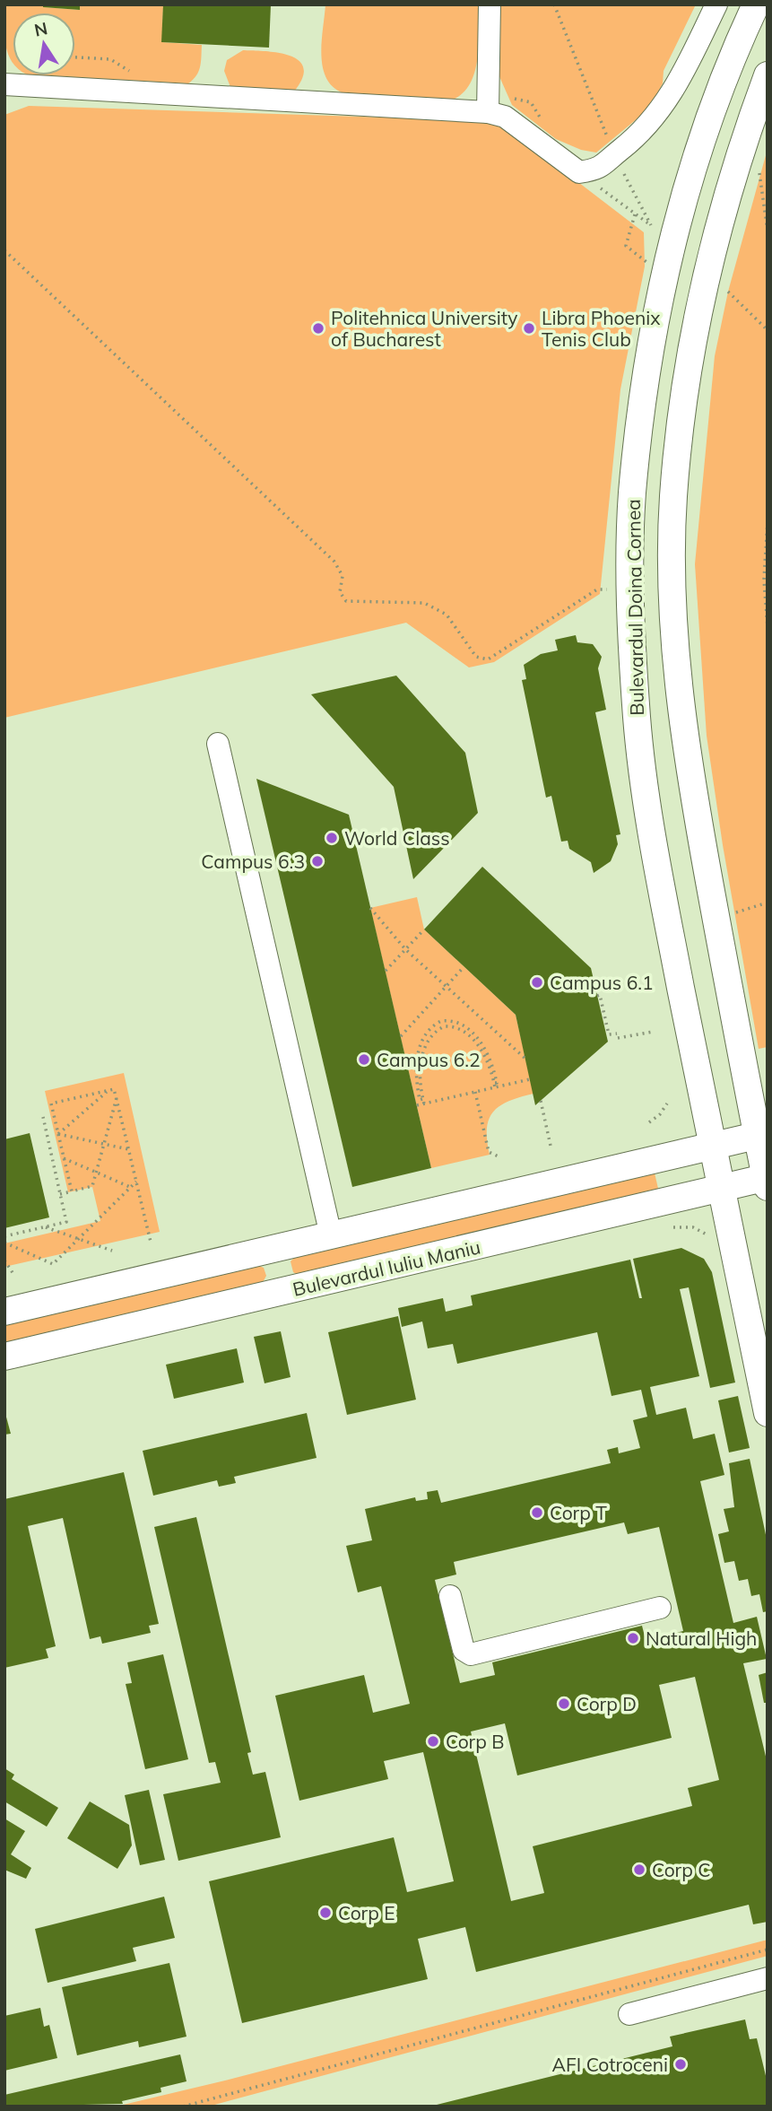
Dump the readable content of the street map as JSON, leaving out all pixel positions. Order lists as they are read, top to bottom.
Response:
{
  "streets": {
    "main road": ["Bulevardul Doina Cornea", "Bulevardul Iuliu Maniu"]
  },
  "crossings": [
    ["Bulevardul Doina Cornea", "Bulevardul Iuliu Maniu"]
  ],
  "places": [
    "Politehnica University of Bucharest",
    "Libra Phoenix Tenis Club",
    "World Class",
    "Campus 6.3",
    "Campus 6.1",
    "Campus 6.2",
    "Corp T",
    "Natural High",
    "Corp D",
    "Corp B",
    "Corp C",
    "Corp E",
    "AFI Cotroceni"
  ],
  "north": "top"
}
